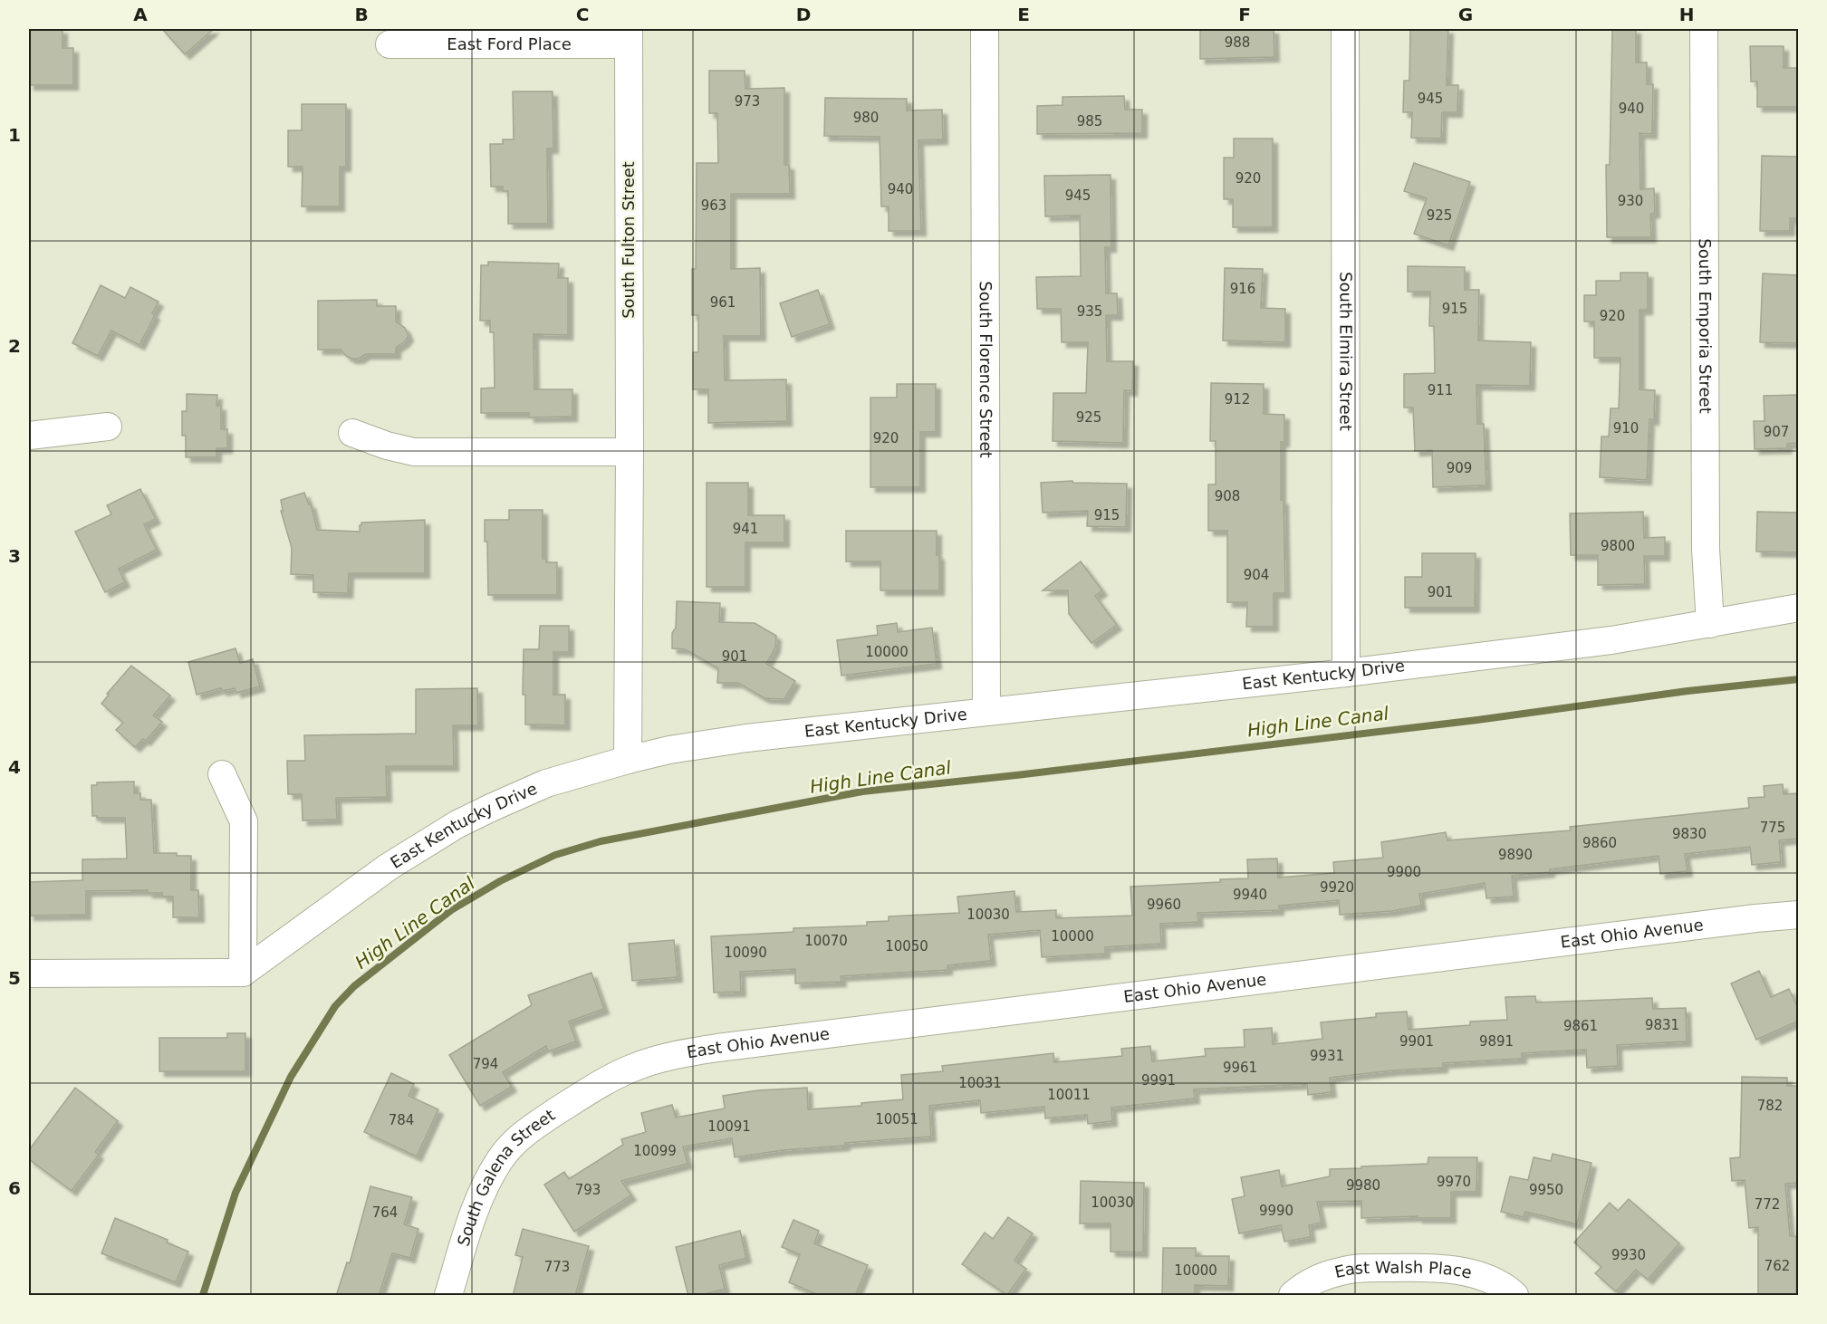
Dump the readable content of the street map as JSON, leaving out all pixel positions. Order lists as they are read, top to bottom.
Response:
{
  "streets": {
    "street": [
      "East Ford Place",
      "South Fulton Street",
      "South Emporia Street",
      "South Elmira Street",
      "South Florence Street",
      "East Kentucky Drive",
      "East Ohio Avenue",
      "South Galena Street",
      "East Walsh Place"
    ]
  },
  "crossings": [
    ["East Ford Place", "South Fulton Street"],
    ["South Fulton Street", "East Kentucky Drive"],
    ["South Emporia Street", "East Kentucky Drive"],
    ["South Elmira Street", "East Kentucky Drive"],
    ["South Florence Street", "East Kentucky Drive"],
    ["East Ohio Avenue", "South Galena Street"]
  ],
  "water": ["High Line Canal"],
  "house_numbers": [
    "988",
    "945",
    "973",
    "940",
    "980",
    "985",
    "920",
    "940",
    "945",
    "930",
    "963",
    "925",
    "916",
    "961",
    "915",
    "935",
    "920",
    "911",
    "912",
    "925",
    "910",
    "907",
    "920",
    "909",
    "908",
    "915",
    "941",
    "9800",
    "904",
    "901",
    "10000",
    "901",
    "775",
    "9830",
    "9860",
    "9890",
    "9900",
    "9920",
    "9940",
    "9960",
    "10030",
    "10000",
    "10070",
    "10050",
    "10090",
    "9831",
    "9861",
    "9901",
    "9891",
    "9931",
    "794",
    "9961",
    "9991",
    "10031",
    "10011",
    "782",
    "10051",
    "784",
    "10091",
    "10099",
    "9970",
    "9980",
    "793",
    "9950",
    "10030",
    "772",
    "9990",
    "764",
    "9930",
    "762",
    "773",
    "10000"
  ],
  "grid": {
    "columns": [
      "A",
      "B",
      "C",
      "D",
      "E",
      "F",
      "G",
      "H"
    ],
    "rows": [
      "1",
      "2",
      "3",
      "4",
      "5",
      "6"
    ]
  }
}
